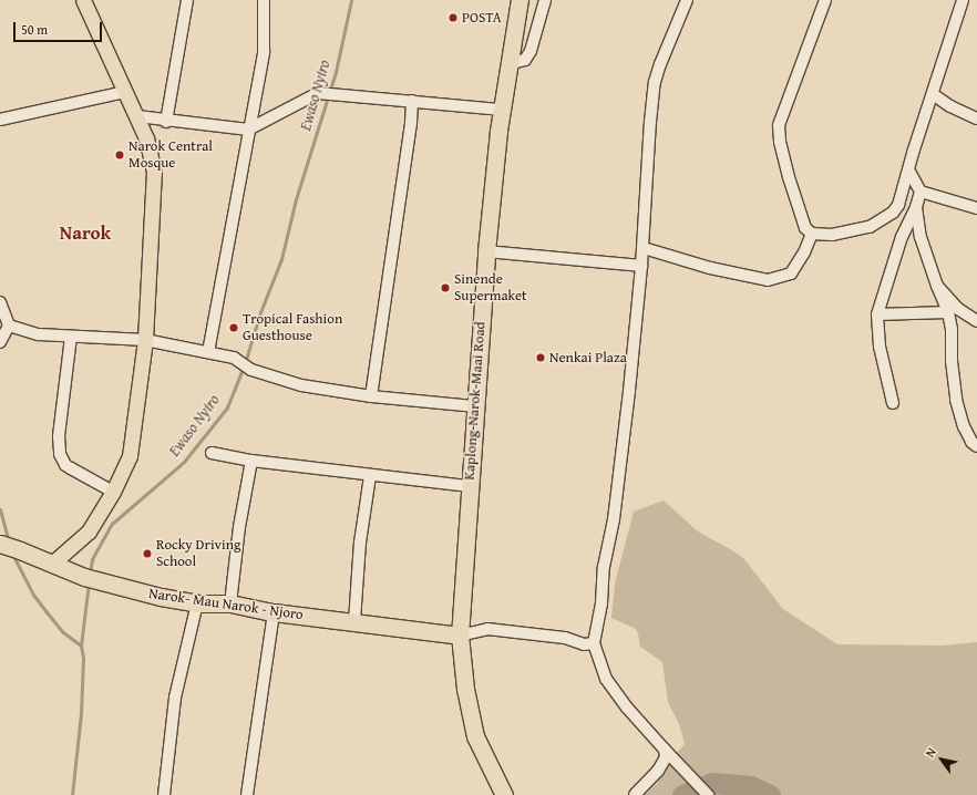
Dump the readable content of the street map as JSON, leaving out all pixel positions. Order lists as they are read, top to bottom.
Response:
{
  "streets": {
    "highway": ["Kaplong-Narok-Maai Road", "Narok- Mau Narok - Njoro"]
  },
  "crossings": [
    ["Kaplong-Narok-Maai Road", "Narok- Mau Narok - Njoro"]
  ],
  "districts": ["Narok"],
  "water": ["Ewaso Nyiro"],
  "places": [
    "POSTA",
    "Narok Central Mosque",
    "Sinende Supermaket",
    "Tropical Fashion Guesthouse",
    "Nenkai Plaza",
    "Rocky Driving School"
  ],
  "scale_bar": "50 m",
  "north": "top left"
}
